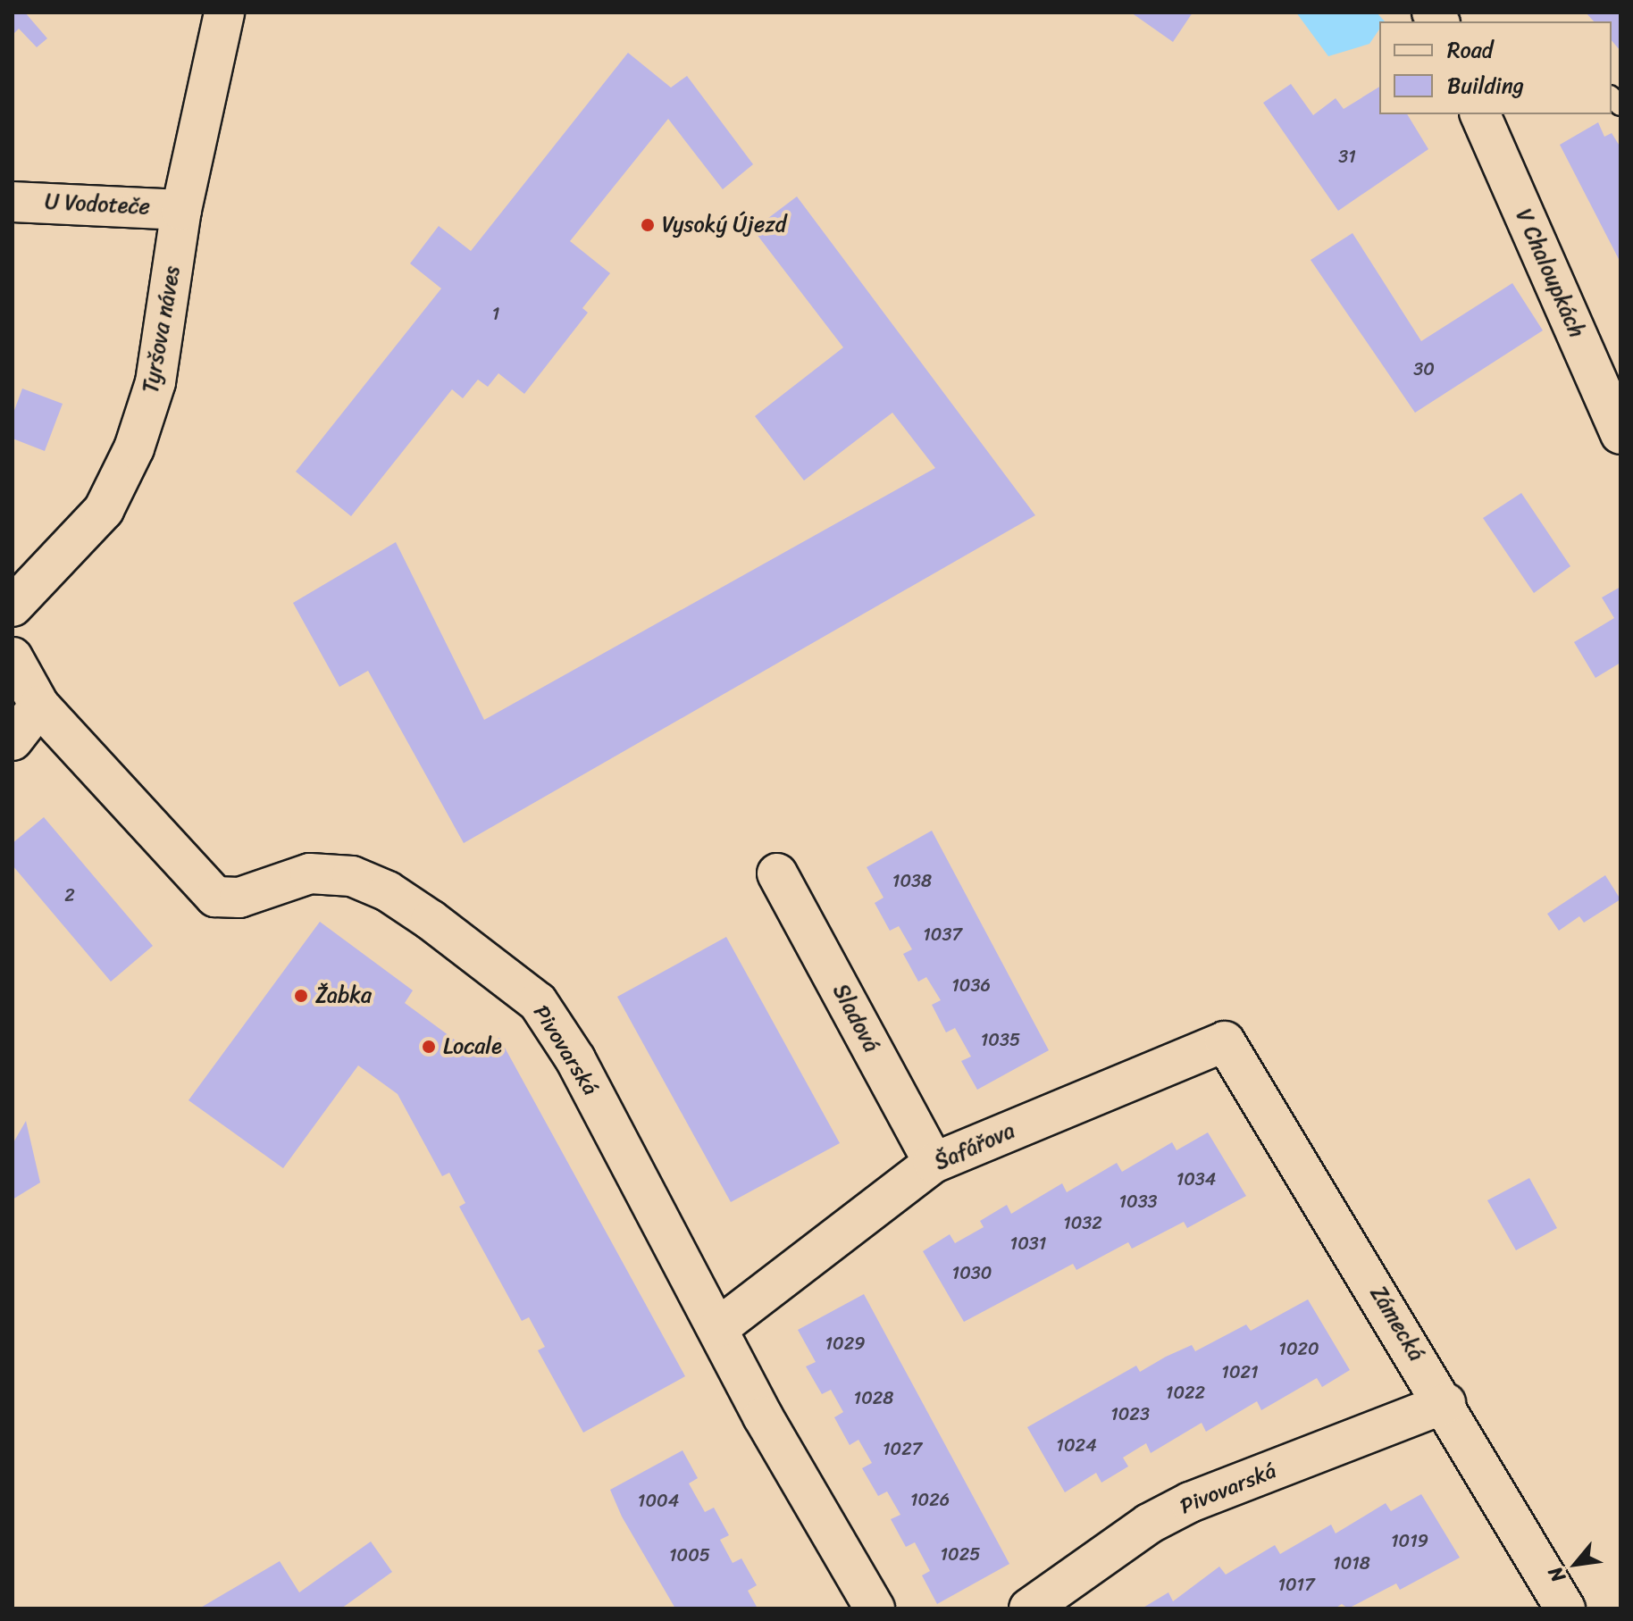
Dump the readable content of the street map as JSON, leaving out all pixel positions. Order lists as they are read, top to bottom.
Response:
{
  "streets": {
    "street": [
      "U Vodoteče",
      "V Chaloupkách",
      "Tyršova náves",
      "Sladová",
      "Pivovarská",
      "Šafářova",
      "Zámecká"
    ]
  },
  "crossings": [
    ["U Vodoteče", "Tyršova náves"],
    ["Sladová", "Šafářova"],
    ["Pivovarská", "Šafářova"],
    ["Pivovarská", "Zámecká"],
    ["Šafářova", "Zámecká"]
  ],
  "places": ["Vysoký Újezd", "Žabka", "Locale"],
  "house_numbers": [
    "31",
    "1",
    "30",
    "1038",
    "2",
    "1037",
    "1036",
    "1035",
    "1034",
    "1033",
    "1032",
    "1031",
    "1030",
    "1029",
    "1020",
    "1021",
    "1022",
    "1028",
    "1023",
    "1024",
    "1027",
    "1026",
    "1004",
    "1019",
    "1025",
    "1005",
    "1018",
    "1017"
  ],
  "legend": ["Road", "Building"],
  "north": "bottom left"
}
